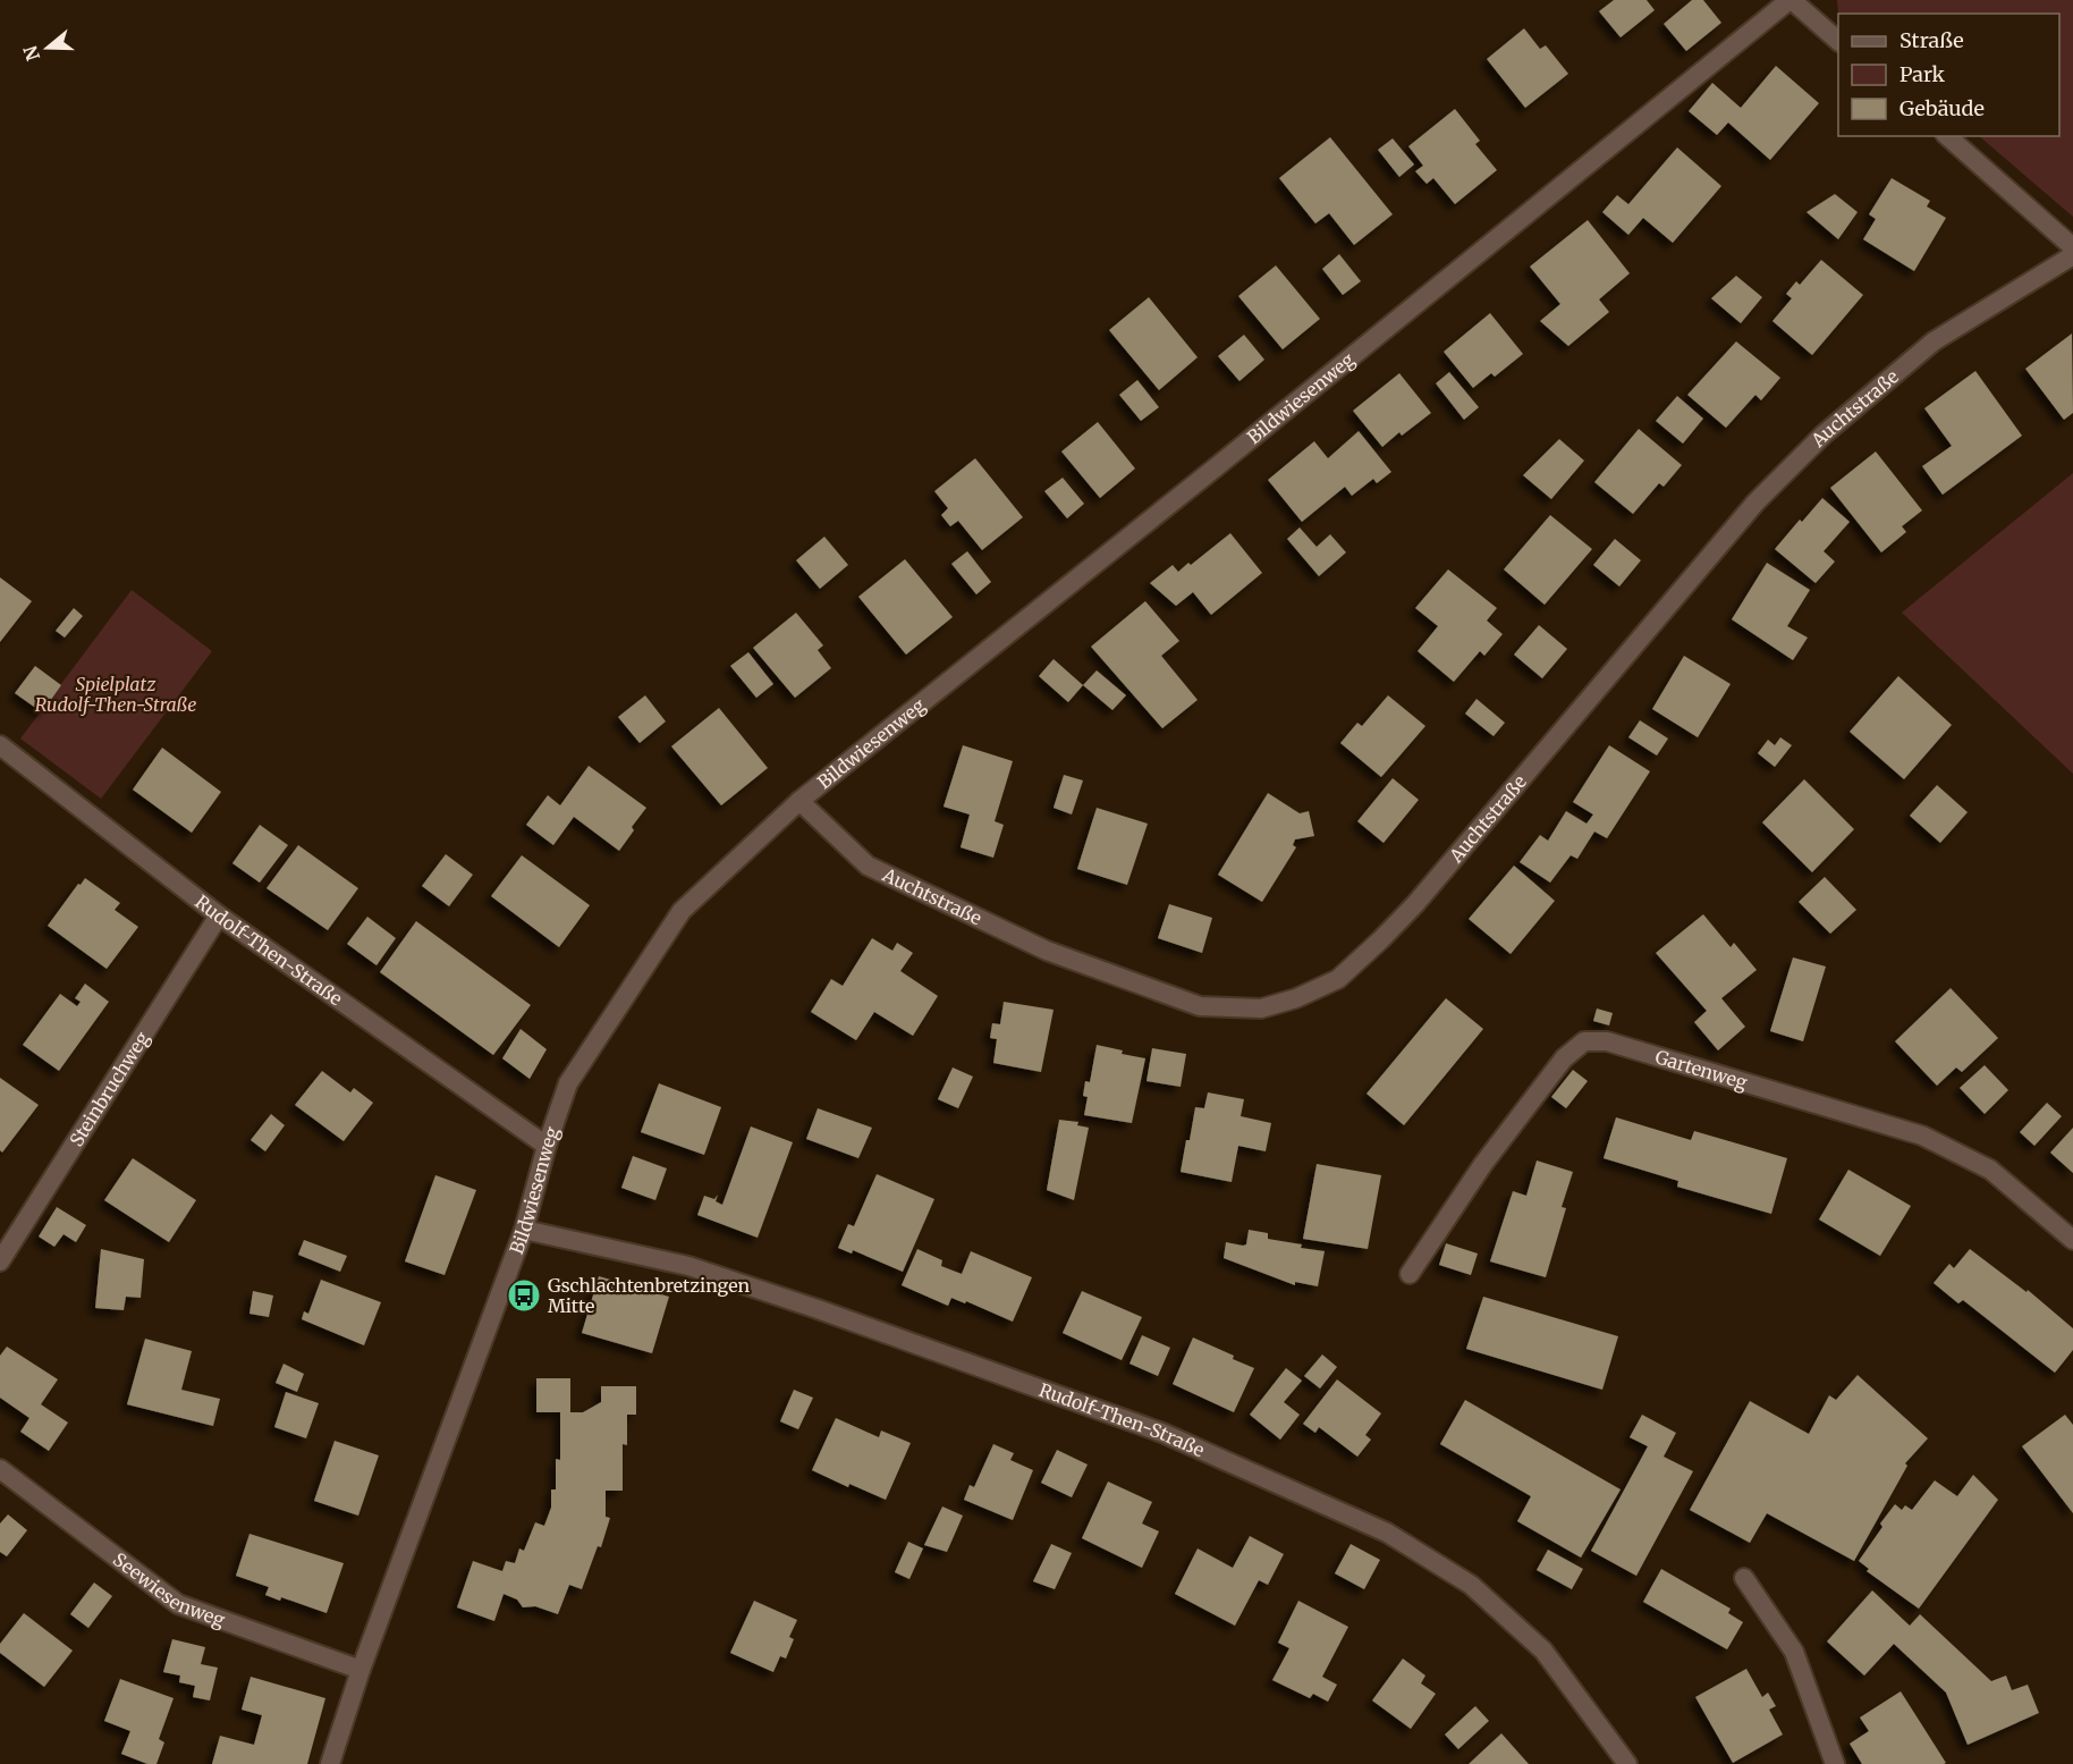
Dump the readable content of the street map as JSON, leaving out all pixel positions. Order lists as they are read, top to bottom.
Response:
{
  "streets": {
    "street": [
      "Bildwiesenweg",
      "Auchtstraße",
      "Rudolf-Then-Straße",
      "Gartenweg",
      "Steinbruchweg",
      "Seewiesenweg"
    ]
  },
  "crossings": [
    ["Bildwiesenweg", "Auchtstraße"],
    ["Bildwiesenweg", "Rudolf-Then-Straße"],
    ["Bildwiesenweg", "Seewiesenweg"],
    ["Rudolf-Then-Straße", "Steinbruchweg"]
  ],
  "parks": ["Spielplatz Rudolf-Then-Straße"],
  "places": {
    "bus stop": ["Gschlachtenbretzingen Mitte"]
  },
  "legend": ["Straße", "Park", "Gebäude"],
  "north": "left"
}
